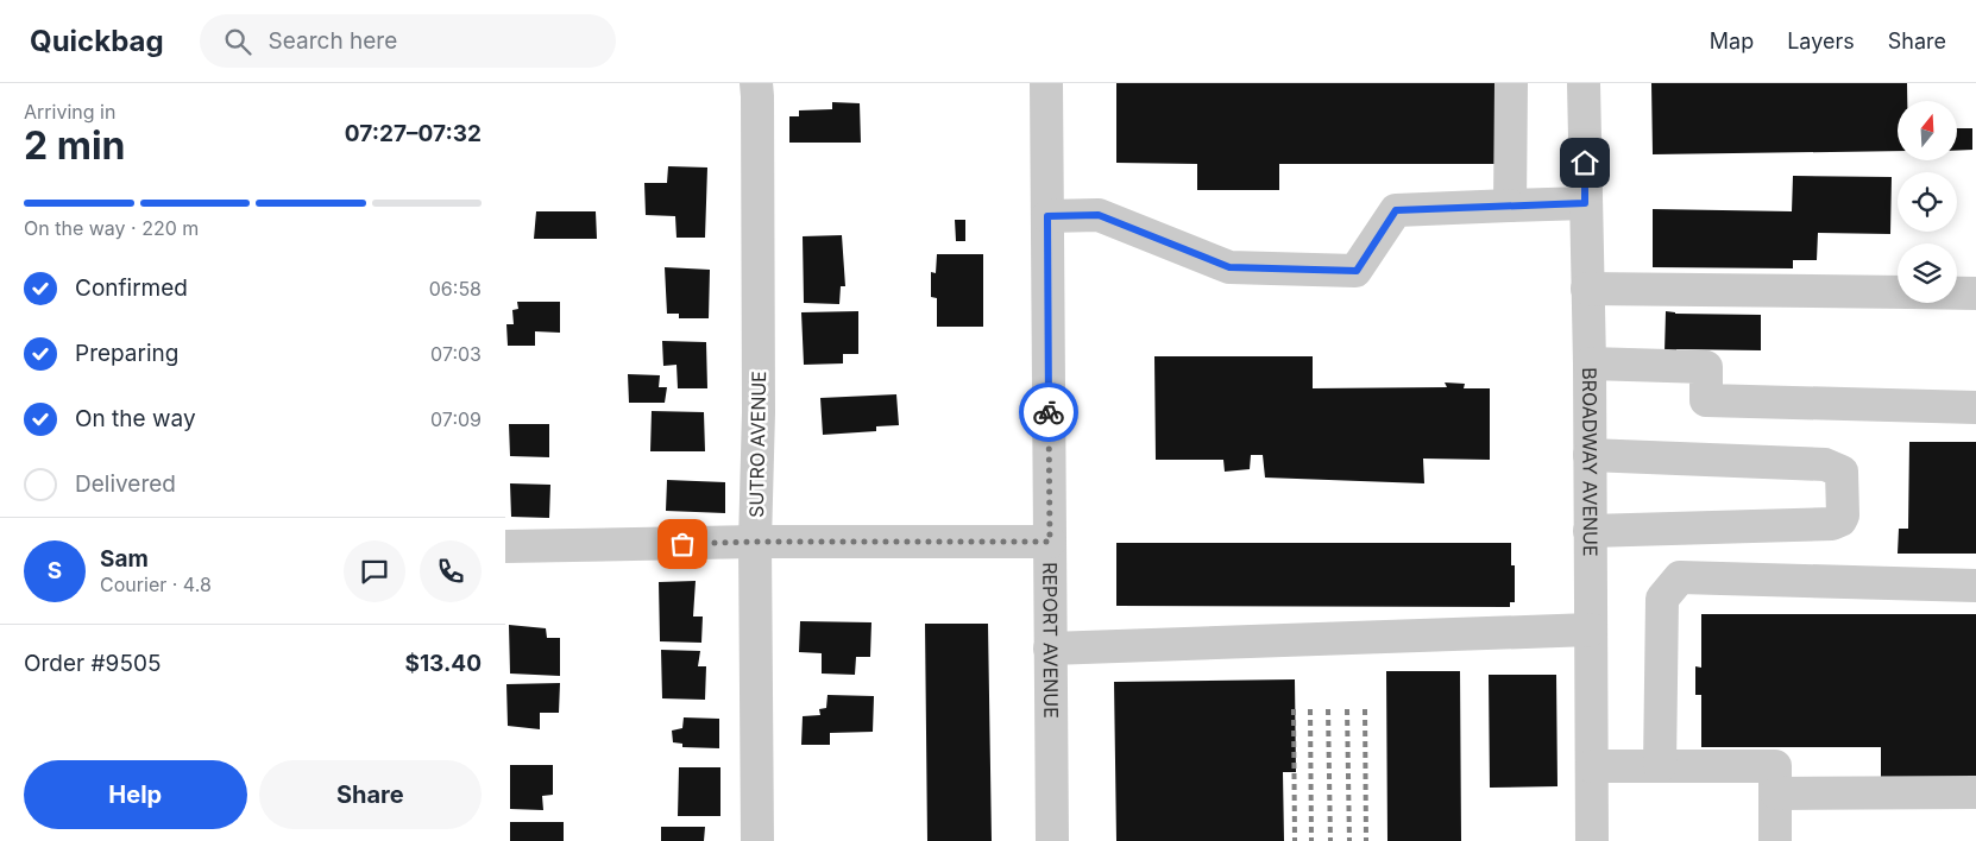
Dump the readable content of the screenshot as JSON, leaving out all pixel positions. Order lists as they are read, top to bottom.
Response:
{
  "streets": {
    "street": ["SUTRO AVENUE", "BROADWAY AVENUE", "REPORT AVENUE"]
  },
  "north": "top",
  "page": {
    "header": "Quickbag",
    "search": "Search here",
    "nav": ["Map", "Layers", "Share"],
    "heading": ["2 min", "Arriving in", "07:27–07:32"],
    "panel": [
      "Sam",
      "Courier · 4.8",
      "Order #9505",
      "$13.40"
    ],
    "bar": "On the way · 220 m",
    "list": [
      ["Confirmed", "06:58"],
      ["Preparing", "07:03"],
      ["On the way", "07:09"],
      "Delivered"
    ],
    "round": "S",
    "buttons": ["Help", "Share"]
  }
}
